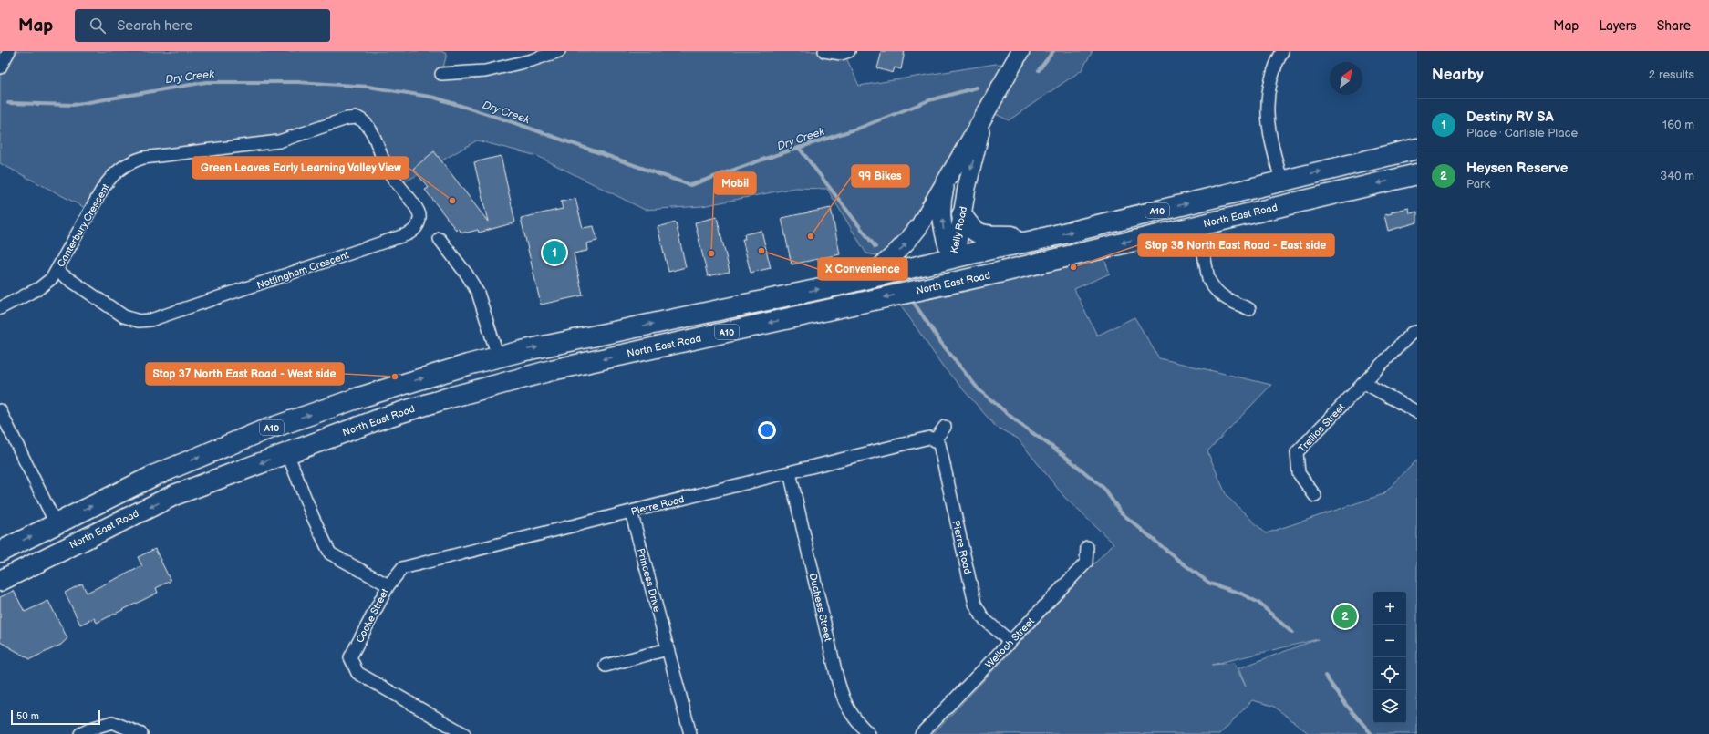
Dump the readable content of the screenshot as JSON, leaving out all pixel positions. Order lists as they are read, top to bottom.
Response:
{
  "streets": {
    "highway": ["A10", "North East Road"],
    "street": [
      "Canterbury Crescent",
      "Kelly Road",
      "Nottingham Crescent",
      "Trellios Street",
      "Pierre Road",
      "Princess Drive",
      "Duchess Street",
      "Cooke Street",
      "Welloch Street"
    ]
  },
  "crossings": [
    ["A10", "Kelly Road"],
    ["North East Road", "Cooke Street"],
    ["Canterbury Crescent", "Nottingham Crescent"],
    ["Pierre Road", "Princess Drive"],
    ["Pierre Road", "Duchess Street"],
    ["Pierre Road", "Cooke Street"],
    ["Pierre Road", "Welloch Street"]
  ],
  "water": ["Dry Creek"],
  "places": [
    "Green Leaves Early Learning Valley View",
    "99 Bikes",
    "X Convenience",
    "Mobil",
    "Stop 38 North East Road - East side",
    "Stop 37 North East Road - West side"
  ],
  "scale_bar": "50 m",
  "north": "top right",
  "page": {
    "header": "Map",
    "search": "Search here",
    "nav": ["Map", "Layers", "Share"],
    "heading": ["Nearby", "2 results"],
    "list": [
      {
        "mark": "1",
        "name": "Destiny RV SA",
        "note": "Place · Carlisle Place",
        "value": "160 m"
      },
      {
        "mark": "2",
        "name": "Heysen Reserve",
        "note": "Park",
        "value": "340 m"
      }
    ],
    "pins": ["1", "2"],
    "map_buttons": ["+", "−"],
    "scale": "50 m"
  }
}
